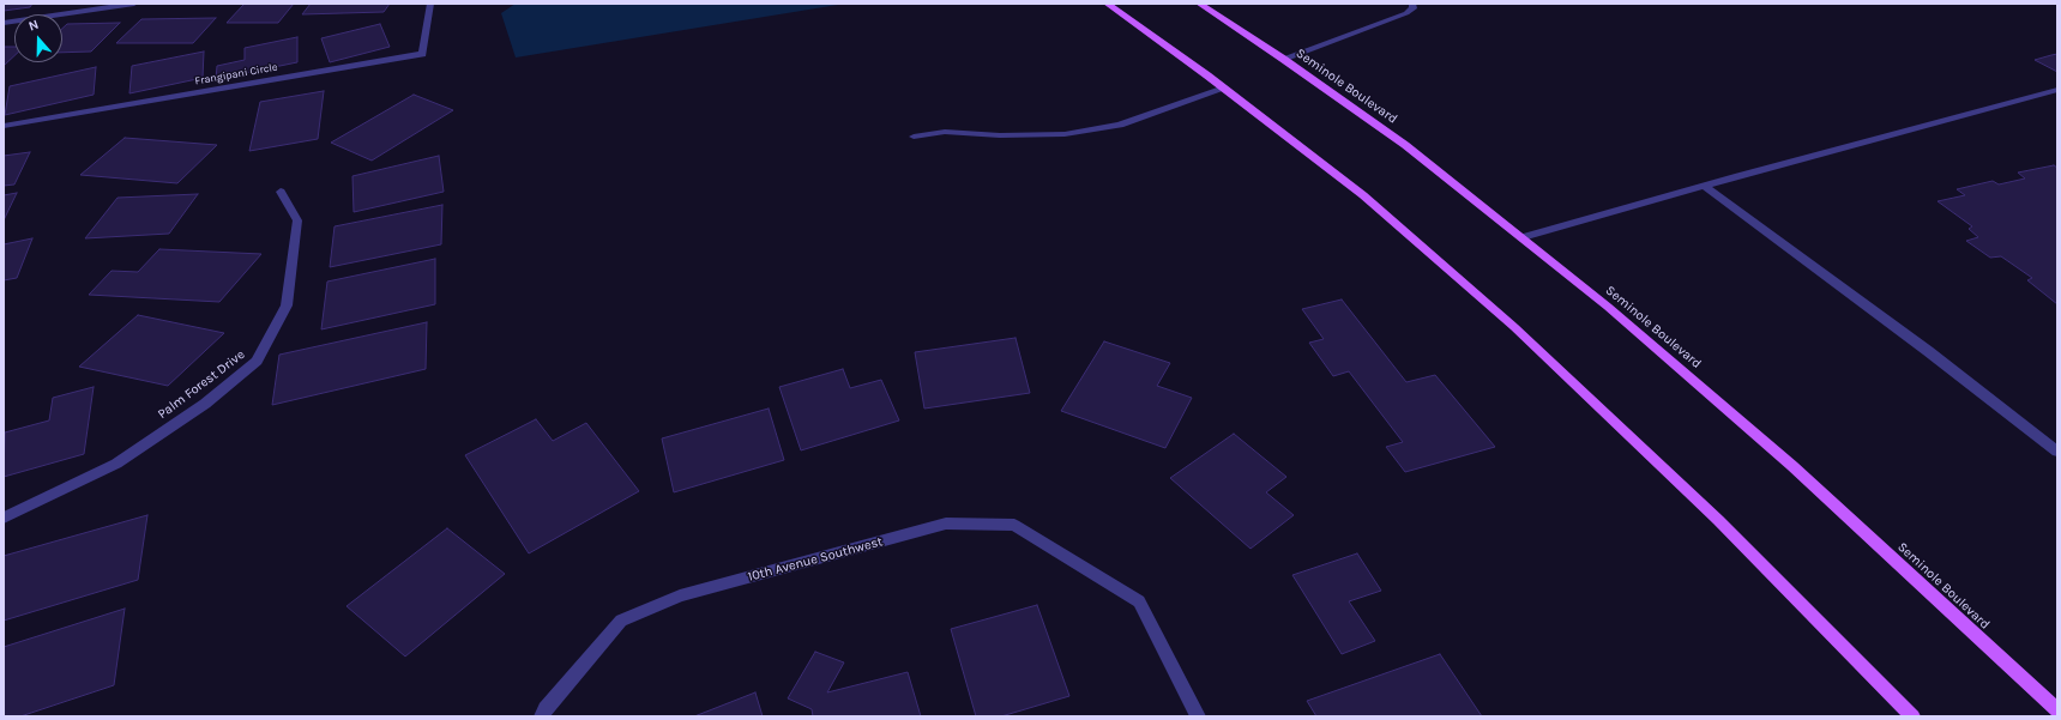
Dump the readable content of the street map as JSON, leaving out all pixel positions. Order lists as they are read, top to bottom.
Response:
{
  "streets": {
    "main road": ["Seminole Boulevard"],
    "street": ["Frangipani Circle", "Palm Forest Drive", "10th Avenue Southwest"]
  },
  "north": "top"
}
